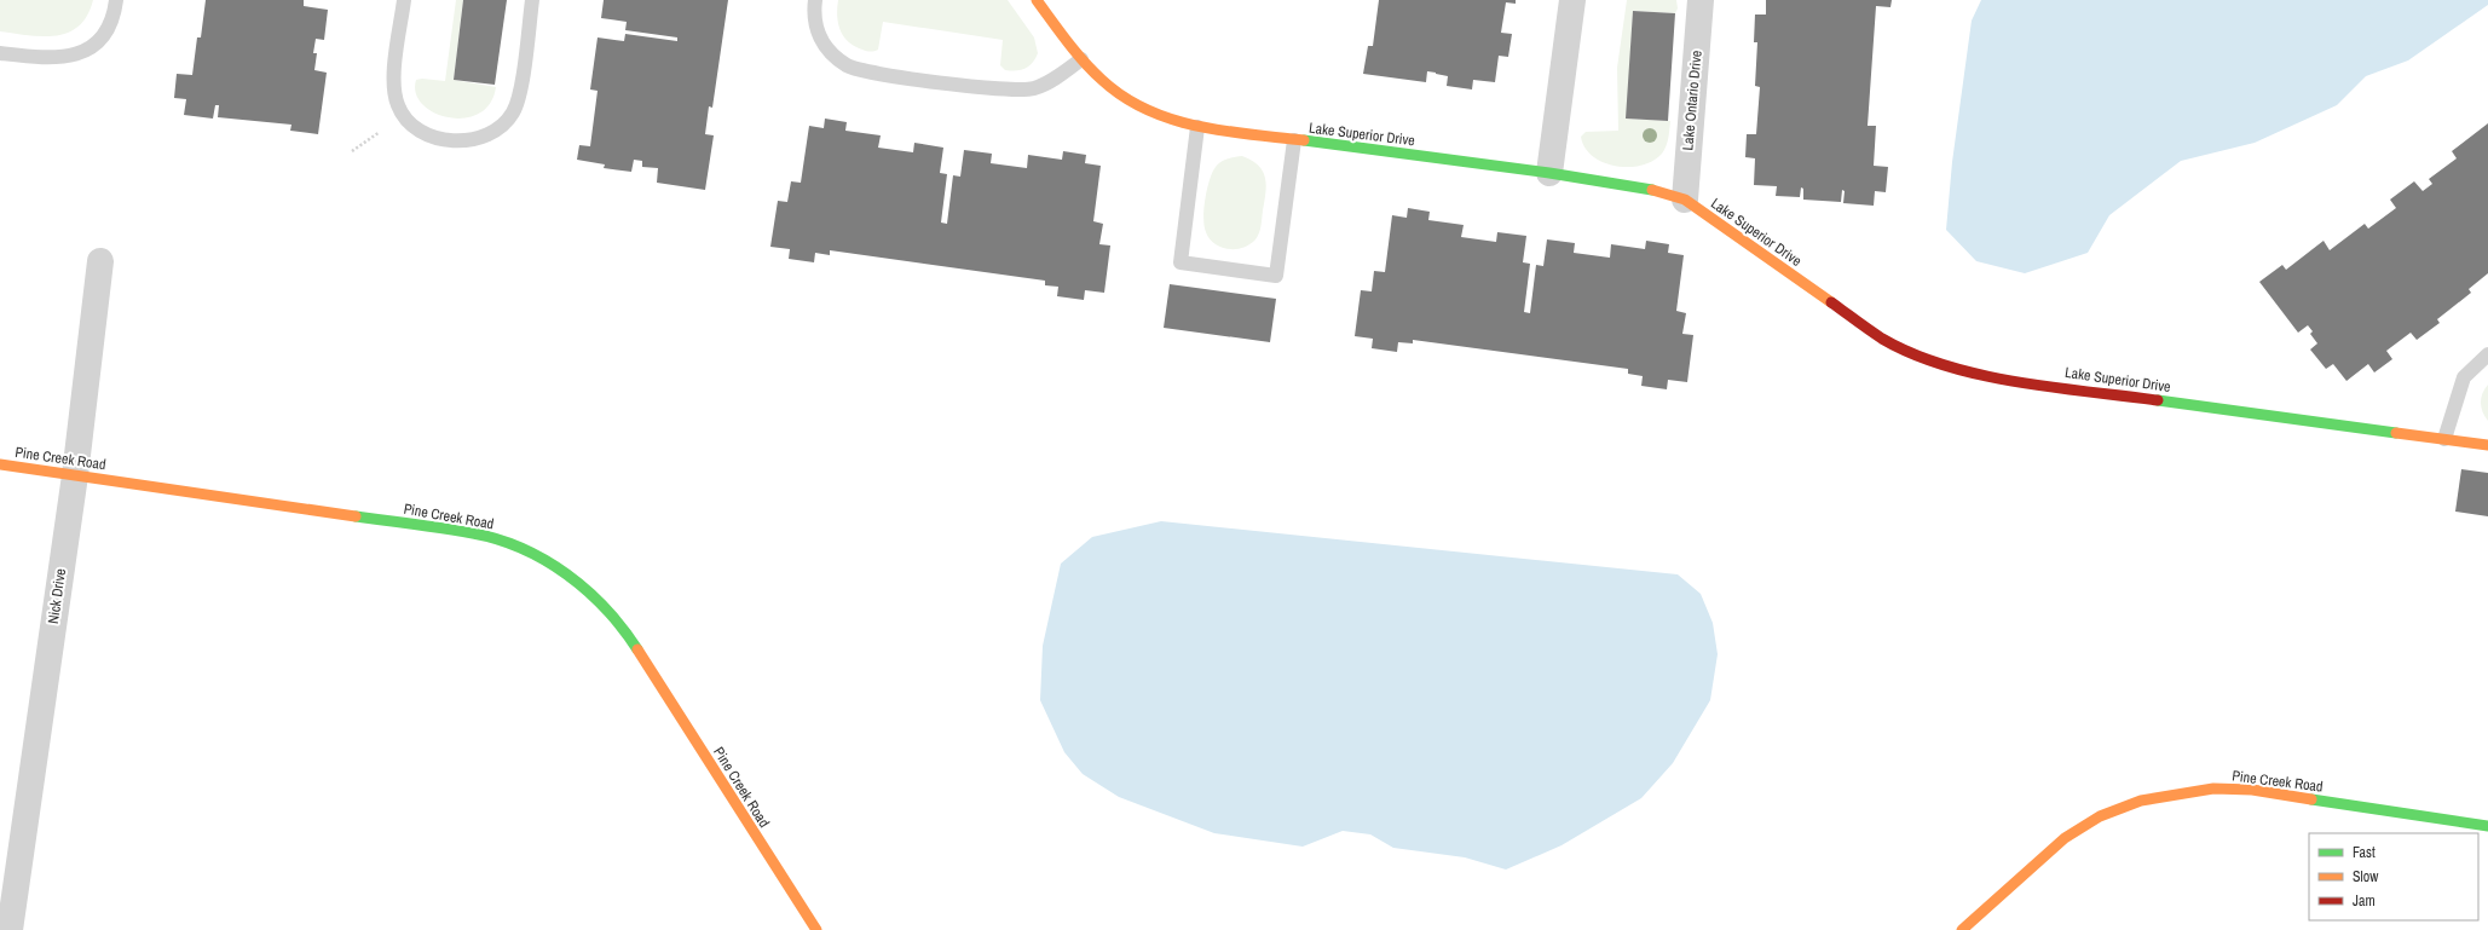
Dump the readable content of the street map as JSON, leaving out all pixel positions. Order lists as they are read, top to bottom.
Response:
{
  "streets": {
    "street": [
      "Lake Ontario Drive",
      "Lake Superior Drive",
      "Pine Creek Road",
      "Nick Drive"
    ]
  },
  "crossings": [
    ["Lake Ontario Drive", "Lake Superior Drive"],
    ["Pine Creek Road", "Nick Drive"]
  ],
  "legend": ["Fast", "Slow", "Jam"]
}
